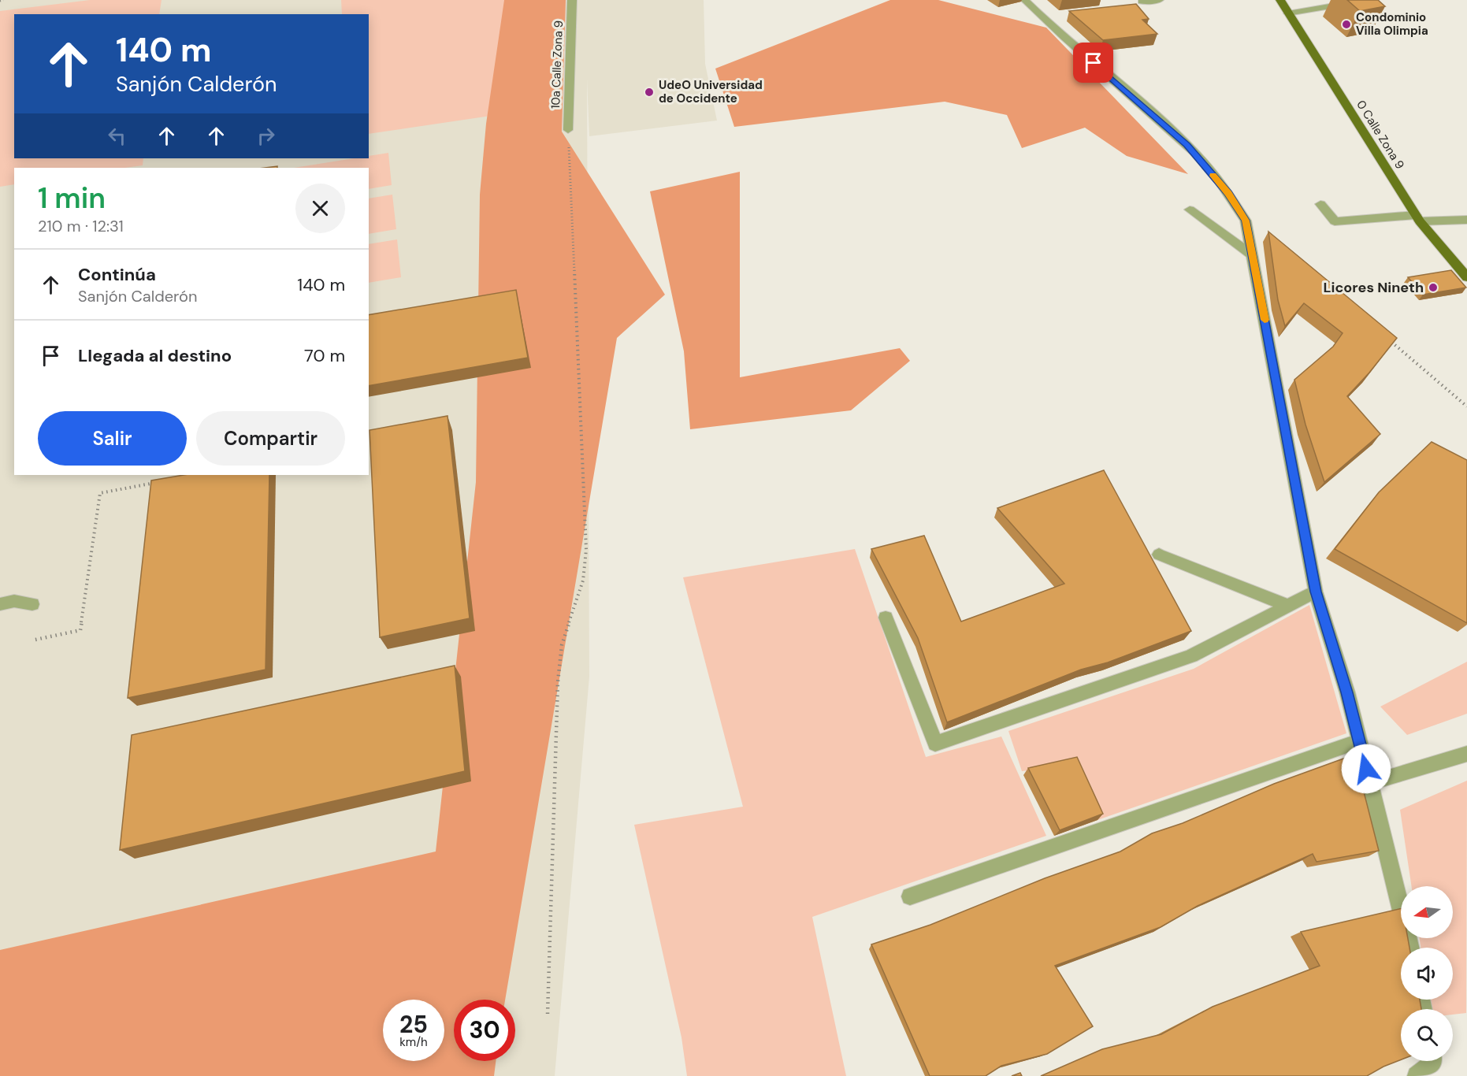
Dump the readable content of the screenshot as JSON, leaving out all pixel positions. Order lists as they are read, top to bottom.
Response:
{
  "streets": {
    "main road": ["0 Calle Zona 9"],
    "street": ["10a Calle Zona 9"]
  },
  "places": ["Condominio Villa Olimpia", "UdeO Universidad de Occidente", "Licores Nineth"],
  "north": "left",
  "page": {
    "turn": ["140 m", "Sanjón Calderón"],
    "heading": ["1 min", "210 m · 12:31"],
    "list": [
      {
        "name": "Continúa",
        "note": "Sanjón Calderón",
        "value": "140 m"
      },
      {
        "name": "Llegada al destino",
        "value": "70 m"
      }
    ],
    "buttons": ["Salir", "Compartir"],
    "speed": "25 km/h",
    "limit": "30"
  }
}
